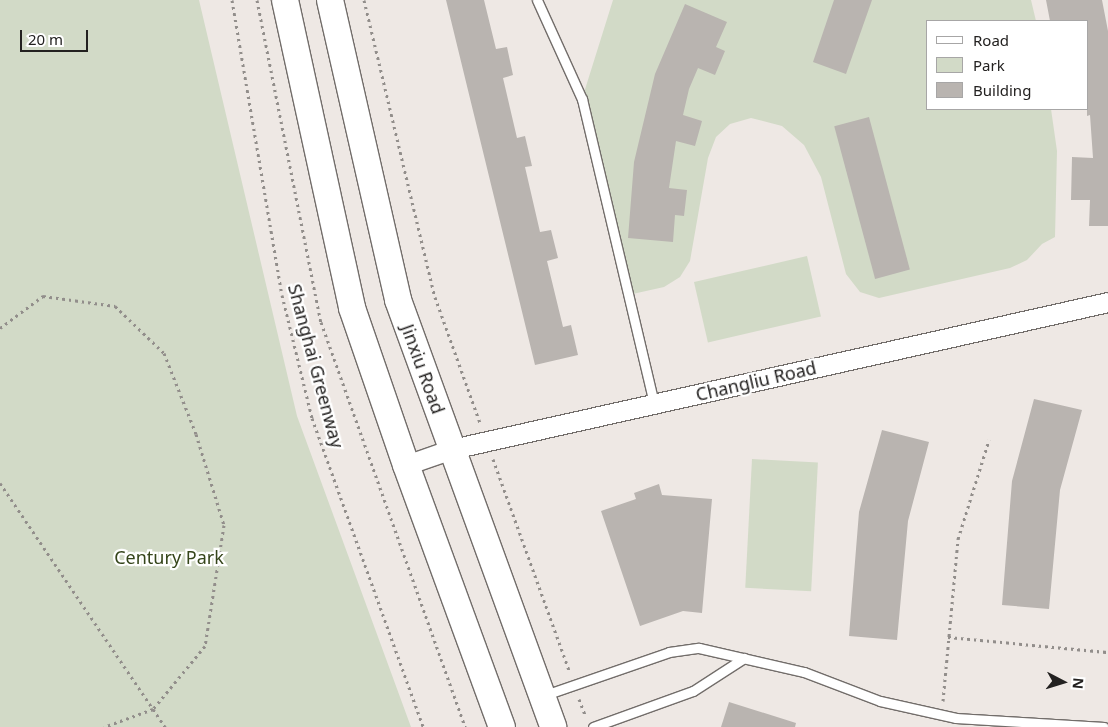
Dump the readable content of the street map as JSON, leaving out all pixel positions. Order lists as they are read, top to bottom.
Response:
{
  "streets": {
    "main road": ["Jinxiu Road"],
    "street": ["Changliu Road"],
    "path": ["Shanghai Greenway"]
  },
  "crossings": [
    ["Jinxiu Road", "Changliu Road"]
  ],
  "parks": ["Century Park"],
  "legend": ["Road", "Park", "Building"],
  "scale_bar": "20 m",
  "north": "right"
}
